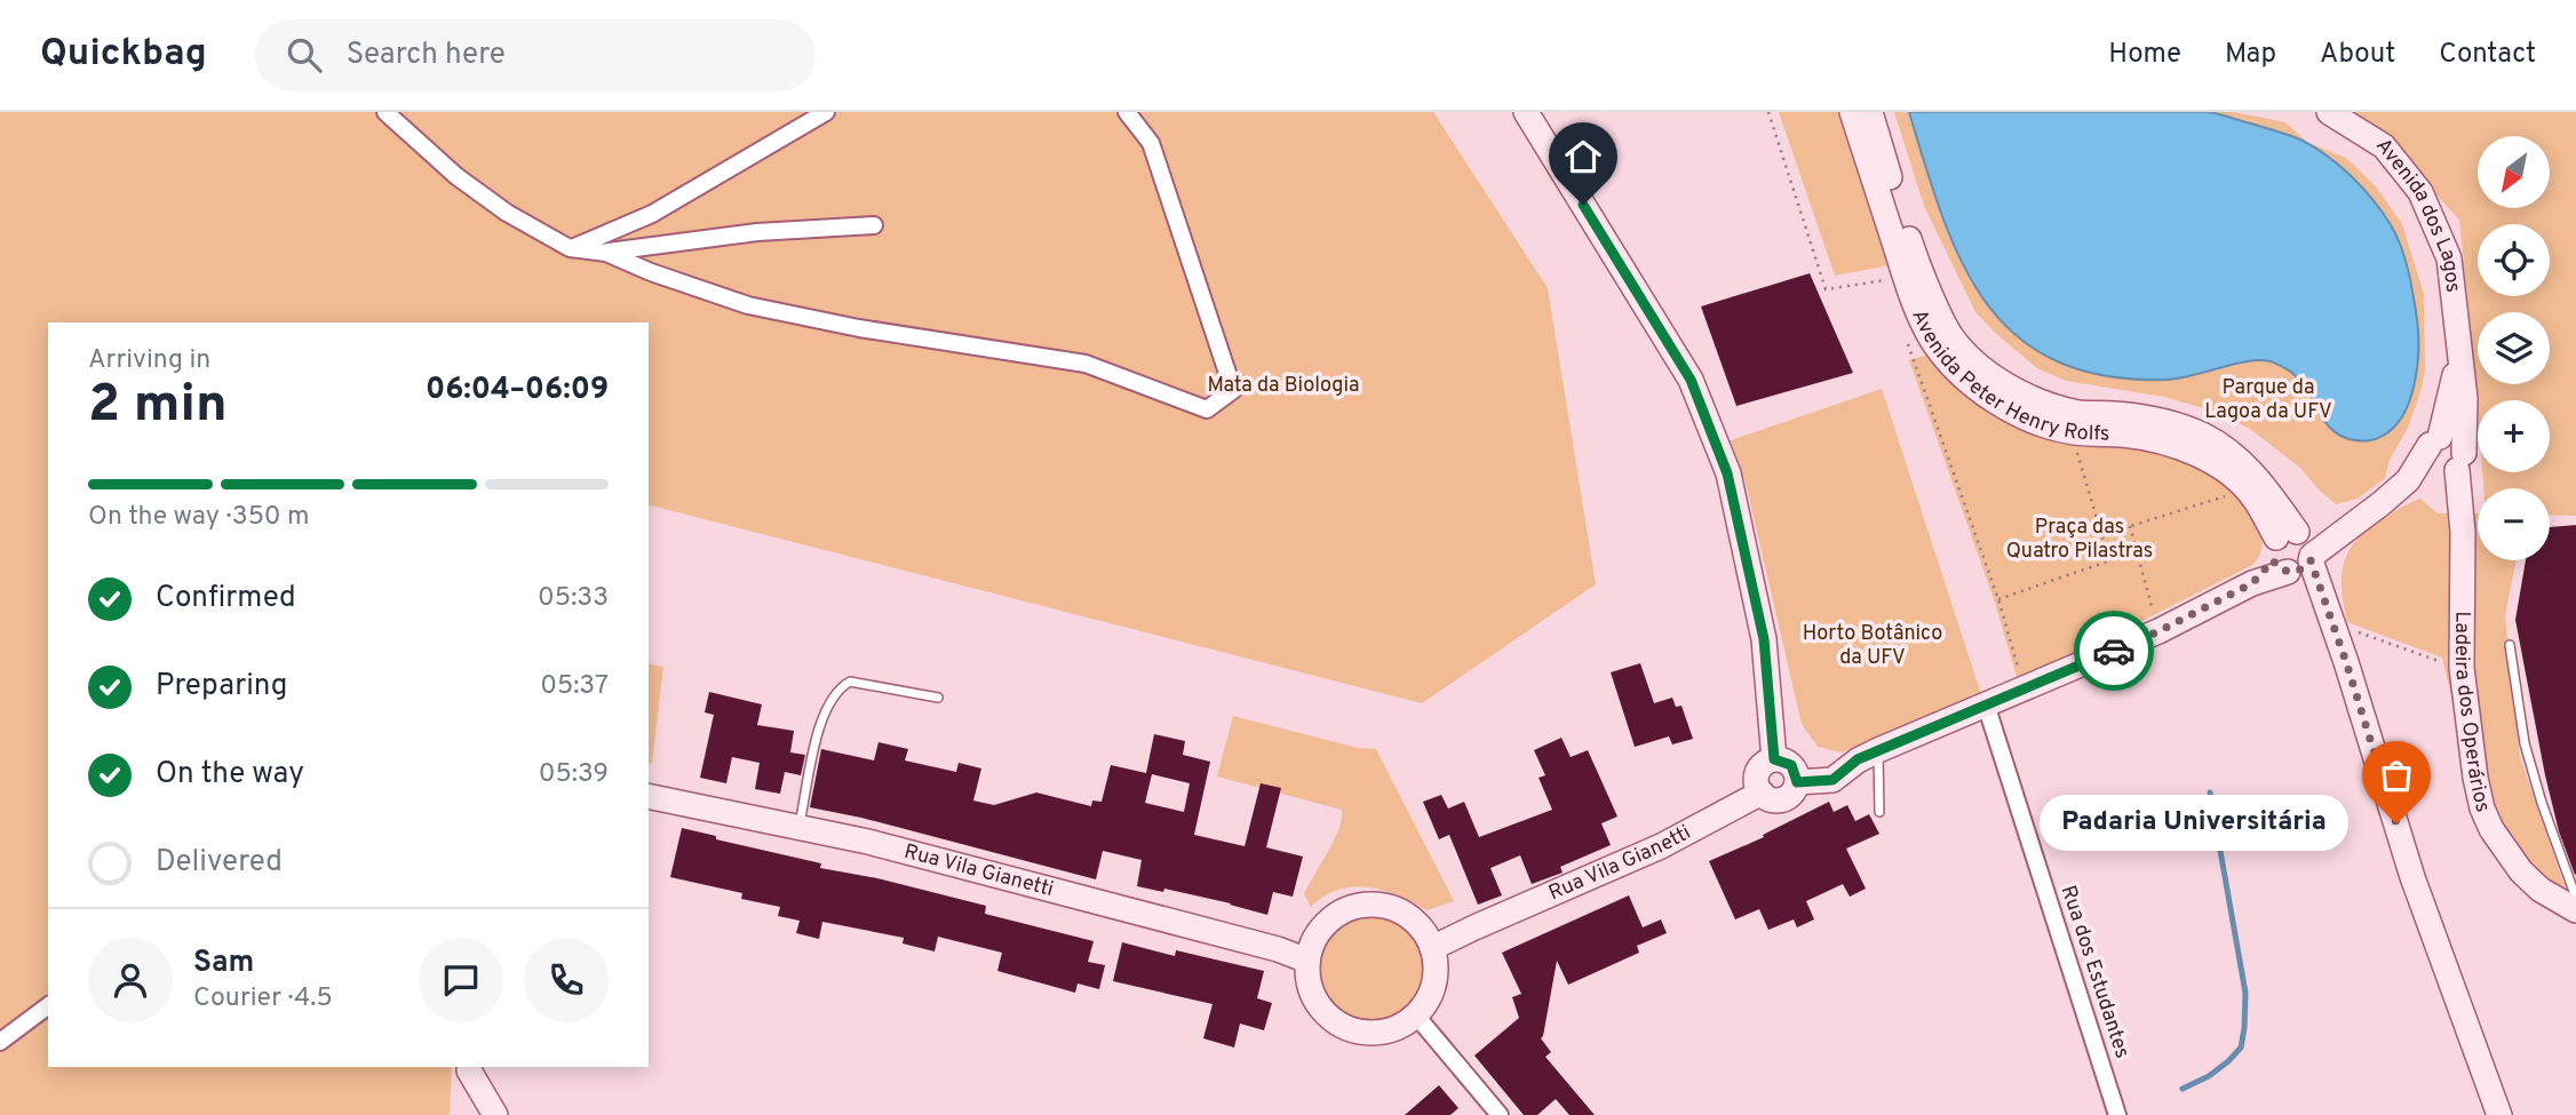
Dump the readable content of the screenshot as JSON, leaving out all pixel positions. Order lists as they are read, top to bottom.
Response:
{
  "streets": {
    "street": [
      "Avenida dos Lagos",
      "Avenida Peter Henry Rolfs",
      "Ladeira dos Operários",
      "Rua Vila Gianetti",
      "Rua dos Estudantes"
    ]
  },
  "crossings": [
    ["Avenida dos Lagos", "Ladeira dos Operários"]
  ],
  "parks": [
    "Mata da Biologia",
    "Parque da Lagoa da UFV",
    "Praça das Quatro Pilastras",
    "Horto Botânico da UFV"
  ],
  "places": ["Padaria Universitária"],
  "north": "bottom left",
  "page": {
    "header": "Quickbag",
    "search": "Search here",
    "nav": [
      "Home",
      "Map",
      "About",
      "Contact"
    ],
    "map_buttons": ["+", "−"],
    "heading": ["2 min", "Arriving in", "06:04–06:09"],
    "panel": ["Sam", "Courier · 4.5"],
    "bar": "On the way · 350 m",
    "list": [
      ["Confirmed", "05:33"],
      ["Preparing", "05:37"],
      ["On the way", "05:39"],
      "Delivered"
    ],
    "bubble": "Padaria Universitária"
  }
}
